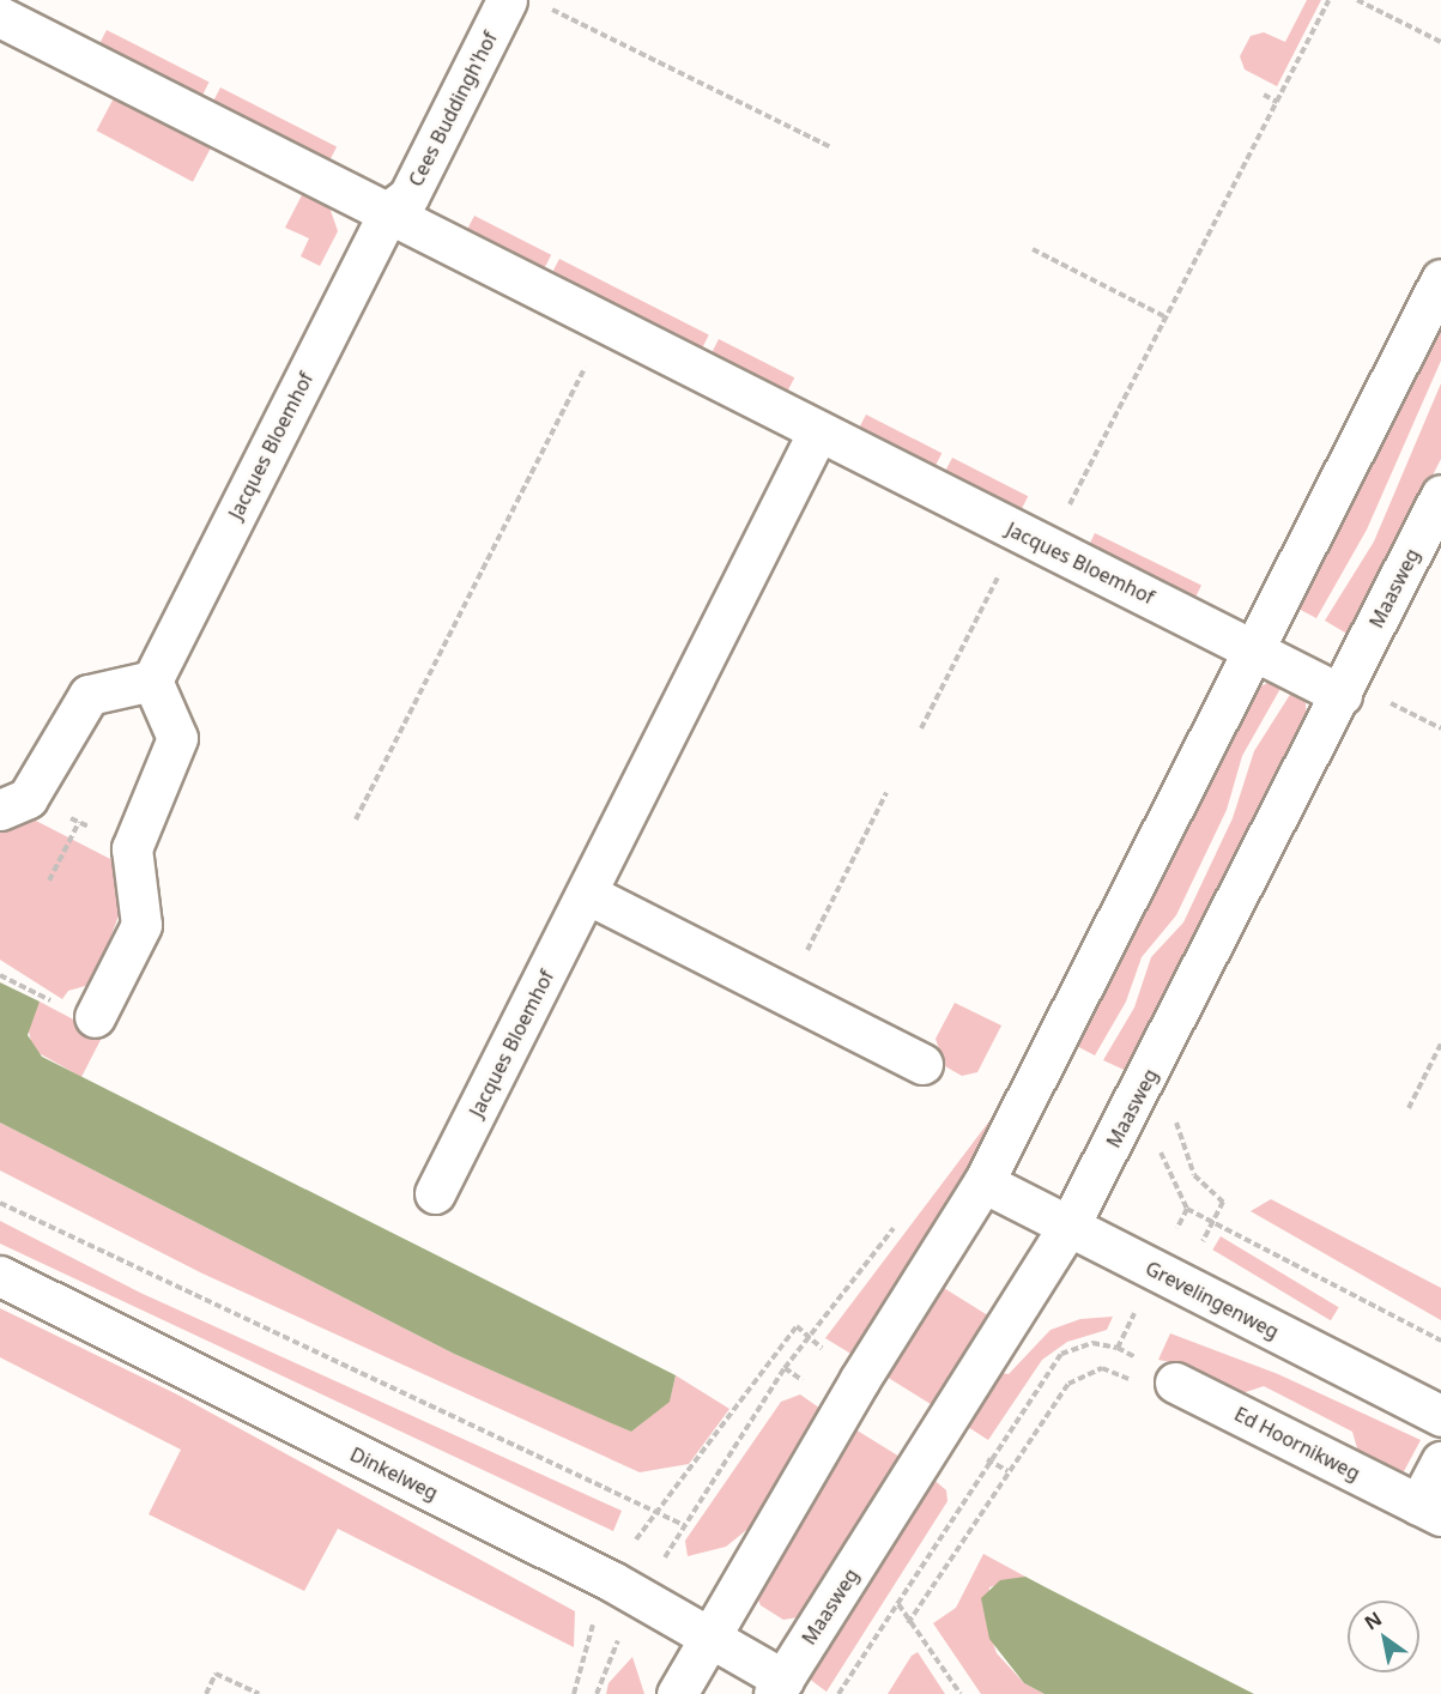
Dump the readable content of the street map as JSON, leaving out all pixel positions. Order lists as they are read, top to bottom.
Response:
{
  "streets": {
    "street": [
      "Cees Buddingh'hof",
      "Jacques Bloemhof",
      "Maasweg",
      "Grevelingenweg",
      "Ed Hoornikweg",
      "Dinkelweg"
    ]
  },
  "crossings": [
    ["Cees Buddingh'hof", "Jacques Bloemhof"],
    ["Jacques Bloemhof", "Maasweg"],
    ["Maasweg", "Grevelingenweg"],
    ["Maasweg", "Dinkelweg"]
  ],
  "north": "top left"
}
